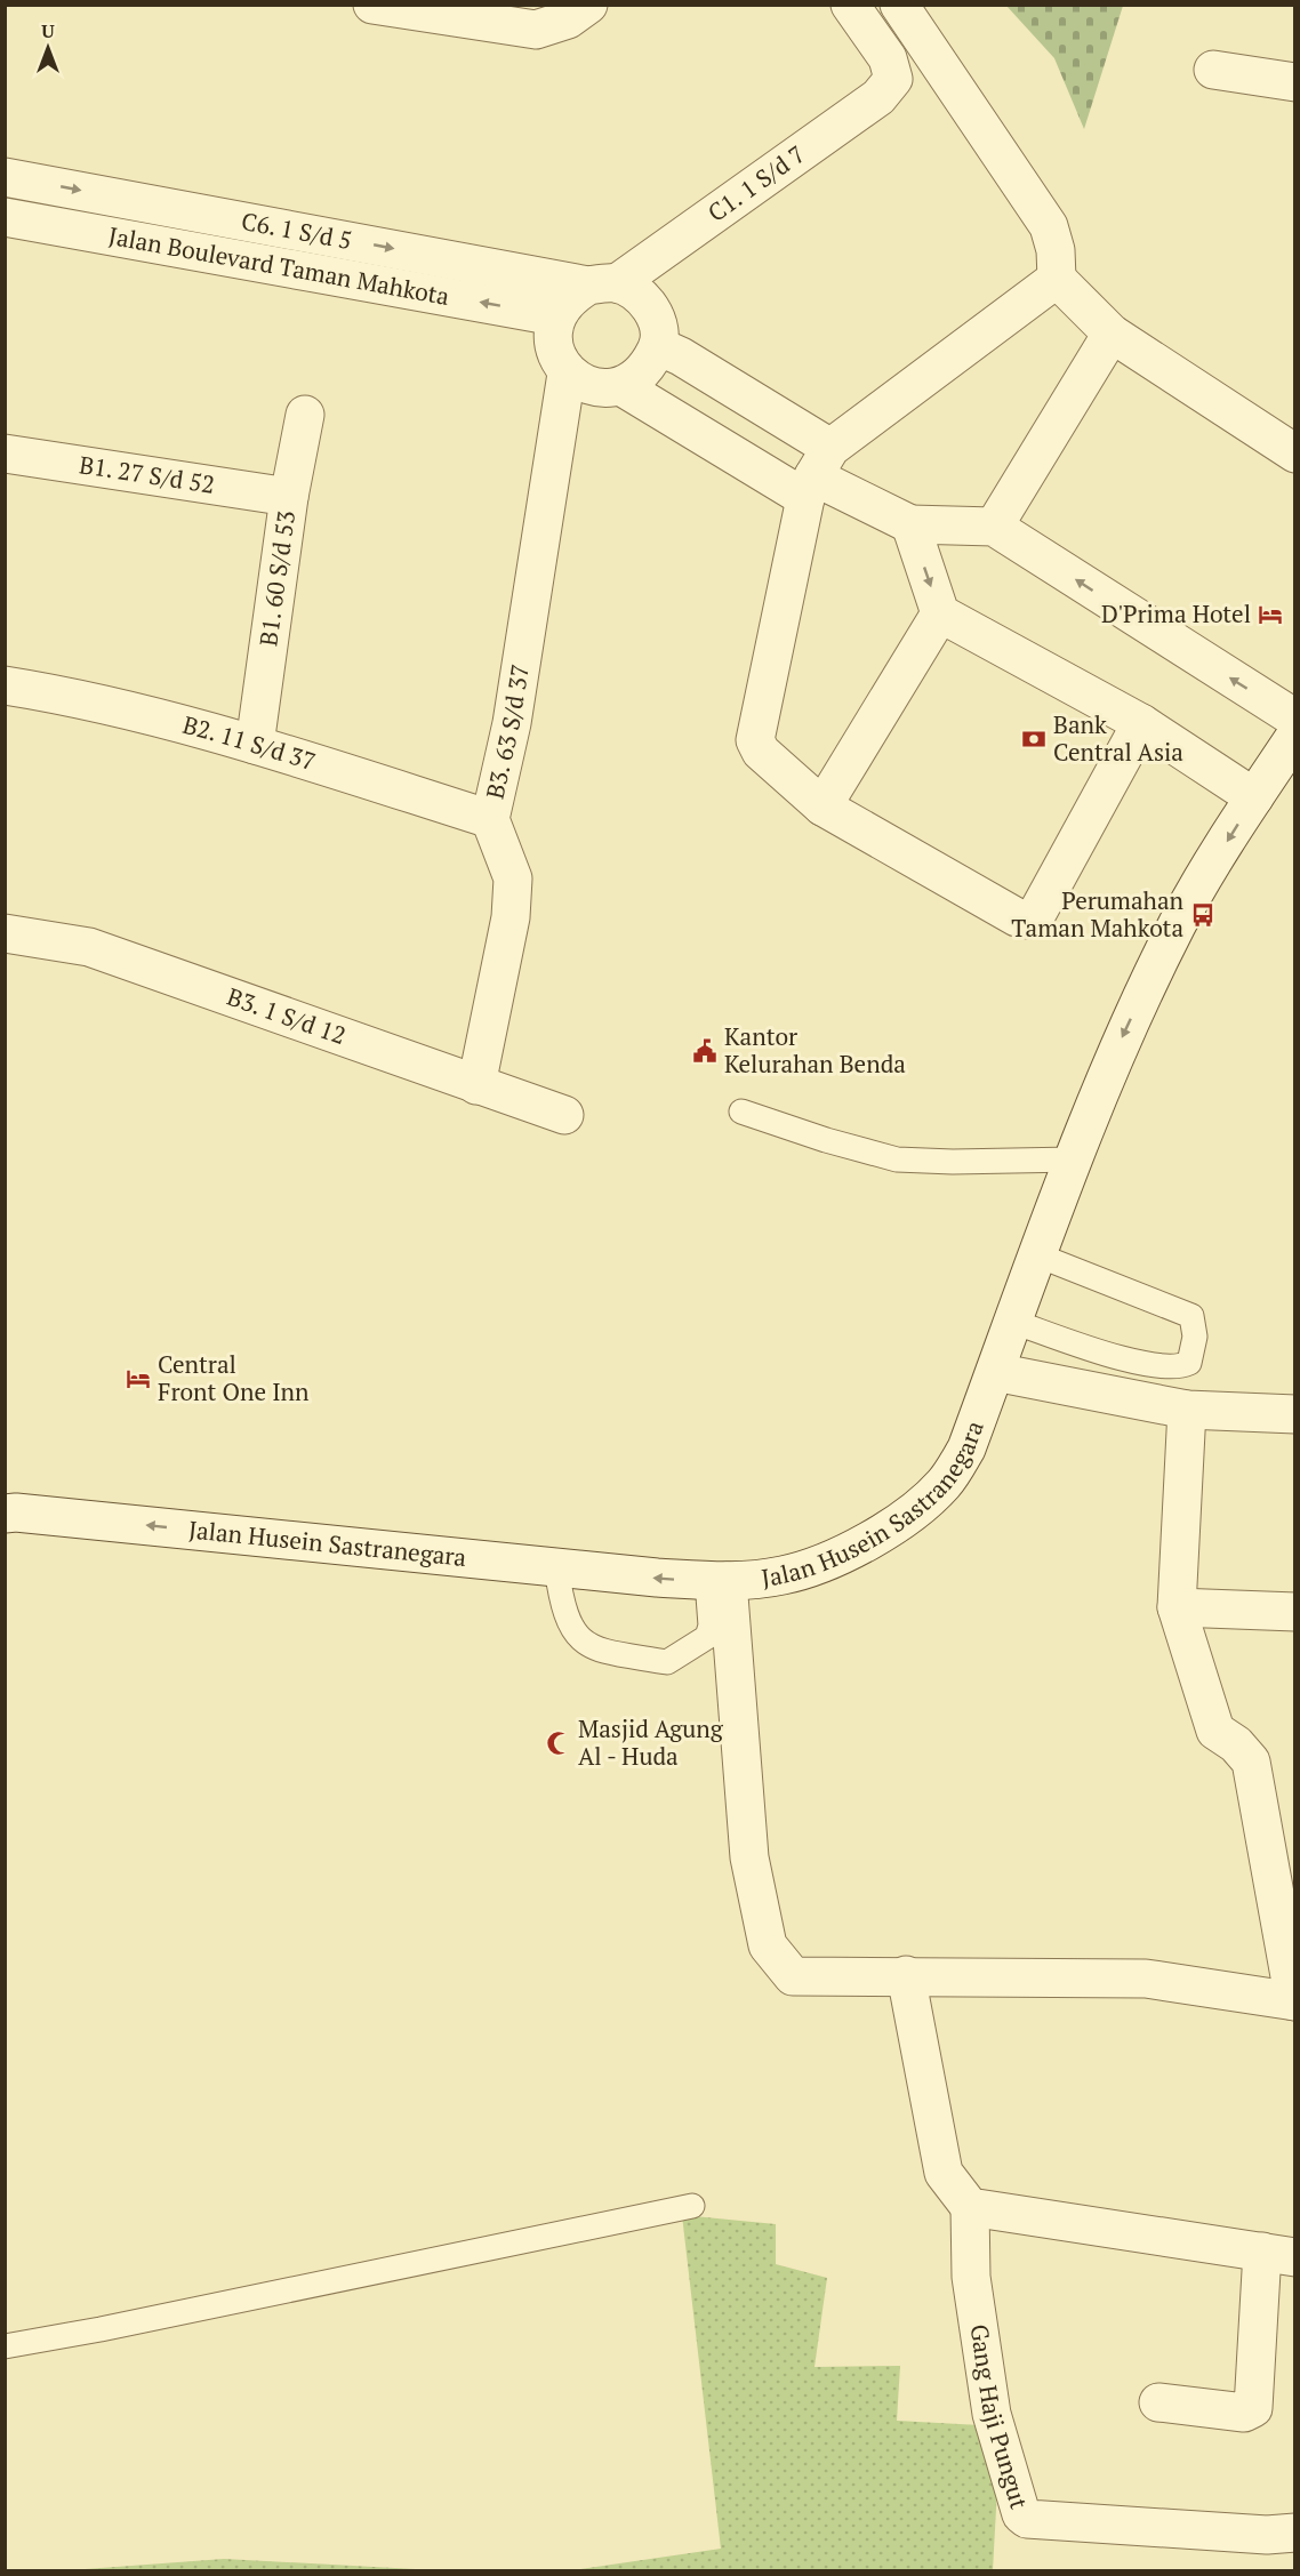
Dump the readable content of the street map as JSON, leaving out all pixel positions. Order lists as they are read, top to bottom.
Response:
{
  "streets": {
    "street": [
      "C1. 1 S/d 7",
      "C6. 1 S/d 5",
      "Jalan Boulevard Taman Mahkota",
      "B1. 27 S/d 52",
      "B1. 60 S/d 53",
      "B3. 63 S/d 37",
      "B2. 11 S/d 37",
      "B3. 1 S/d 12",
      "Jalan Husein Sastranegara",
      "Gang Haji Pungut"
    ]
  },
  "crossings": [
    ["C1. 1 S/d 7", "C6. 1 S/d 5"],
    ["C1. 1 S/d 7", "Jalan Boulevard Taman Mahkota"],
    ["C1. 1 S/d 7", "B3. 63 S/d 37"],
    ["C6. 1 S/d 5", "Jalan Boulevard Taman Mahkota"],
    ["C6. 1 S/d 5", "B3. 63 S/d 37"],
    ["Jalan Boulevard Taman Mahkota", "B3. 63 S/d 37"],
    ["B1. 27 S/d 52", "B1. 60 S/d 53"],
    ["B1. 60 S/d 53", "B2. 11 S/d 37"],
    ["B3. 63 S/d 37", "B2. 11 S/d 37"],
    ["B3. 63 S/d 37", "B3. 1 S/d 12"]
  ],
  "one_way": ["Jalan Husein Sastranegara"],
  "places": {
    "hotel": ["D'Prima Hotel", "Central Front One Inn"],
    "bank": ["Bank Central Asia"],
    "bus stop": ["Perumahan Taman Mahkota"],
    "public building": ["Kantor Kelurahan Benda"],
    "mosque": ["Masjid Agung Al - Huda"]
  },
  "north": "top"
}
